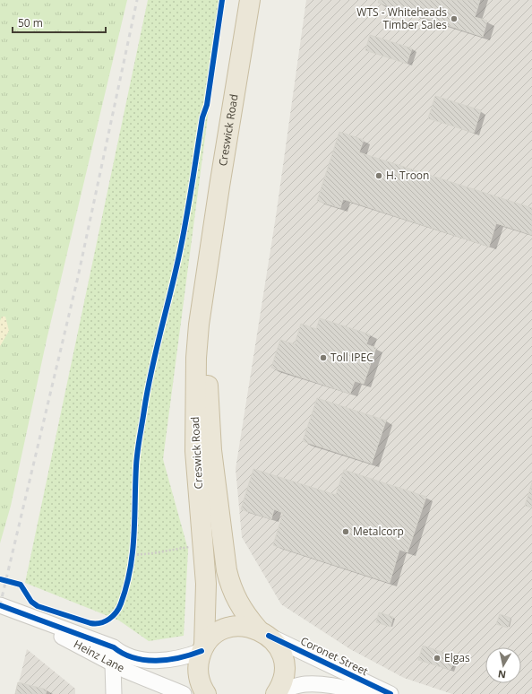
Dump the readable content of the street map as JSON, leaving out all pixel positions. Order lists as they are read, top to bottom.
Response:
{
  "streets": {
    "highway": ["Creswick Road"],
    "street": ["Heinz Lane", "Coronet Street"]
  },
  "crossings": [
    ["Creswick Road", "Heinz Lane"],
    ["Creswick Road", "Coronet Street"]
  ],
  "places": [
    "WTS - Whiteheads Timber Sales",
    "H. Troon",
    "Toll IPEC",
    "Metalcorp",
    "Elgas"
  ],
  "scale_bar": "50 m",
  "north": "bottom"
}
